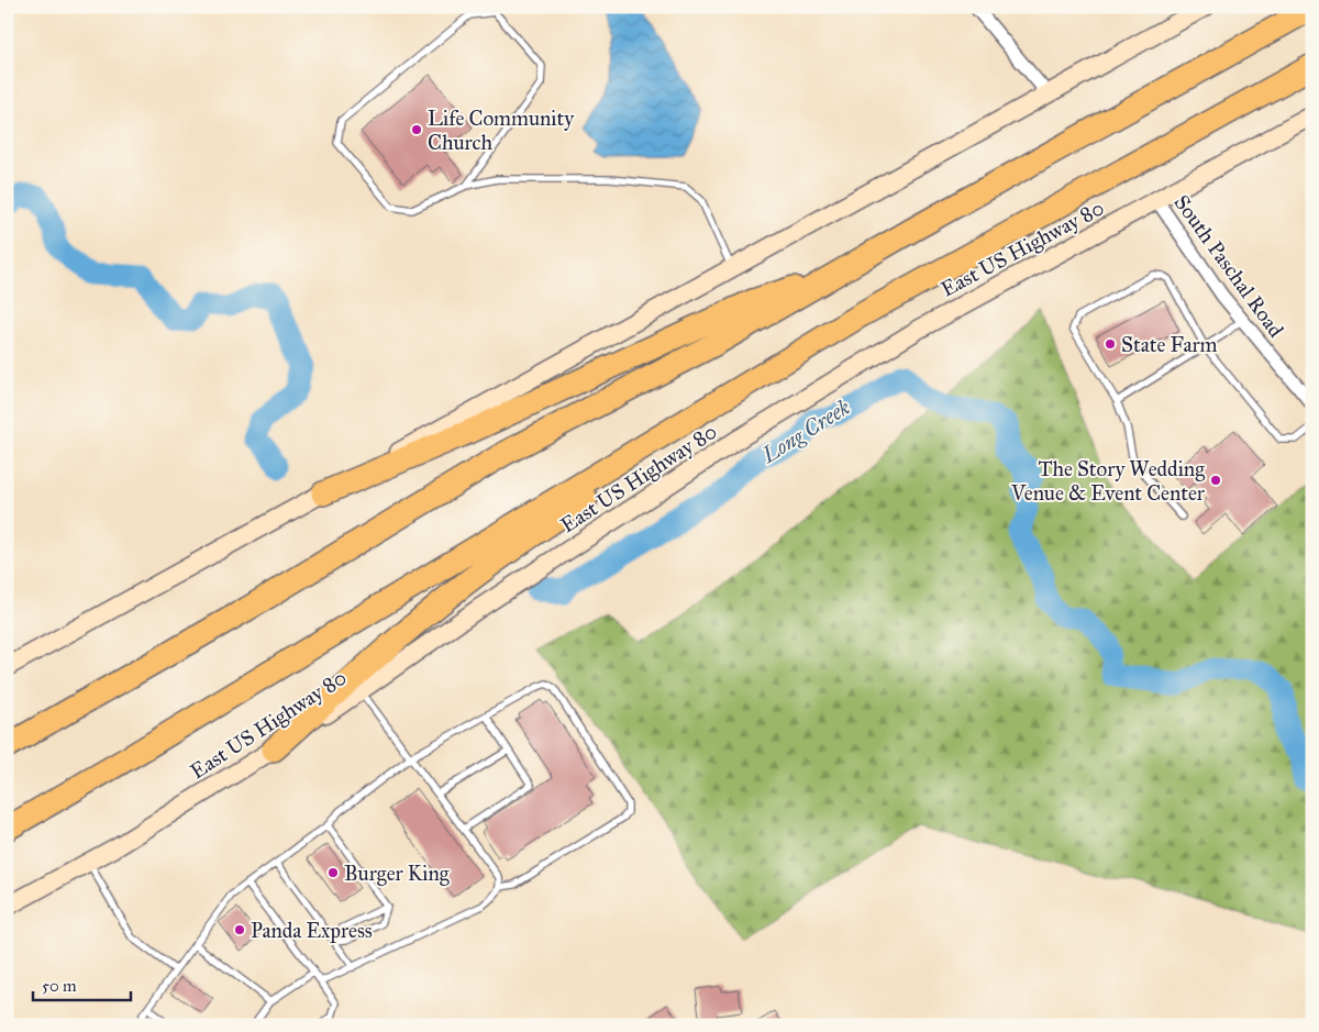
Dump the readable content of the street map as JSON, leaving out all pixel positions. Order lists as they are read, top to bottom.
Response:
{
  "streets": {
    "main road": ["East US Highway 80"],
    "street": ["South Paschal Road"]
  },
  "crossings": [
    ["East US Highway 80", "South Paschal Road"]
  ],
  "water": ["Long Creek"],
  "places": [
    "Life Community Church",
    "State Farm",
    "The Story Wedding Venue & Event Center",
    "Burger King",
    "Panda Express"
  ],
  "scale_bar": "50 m"
}
